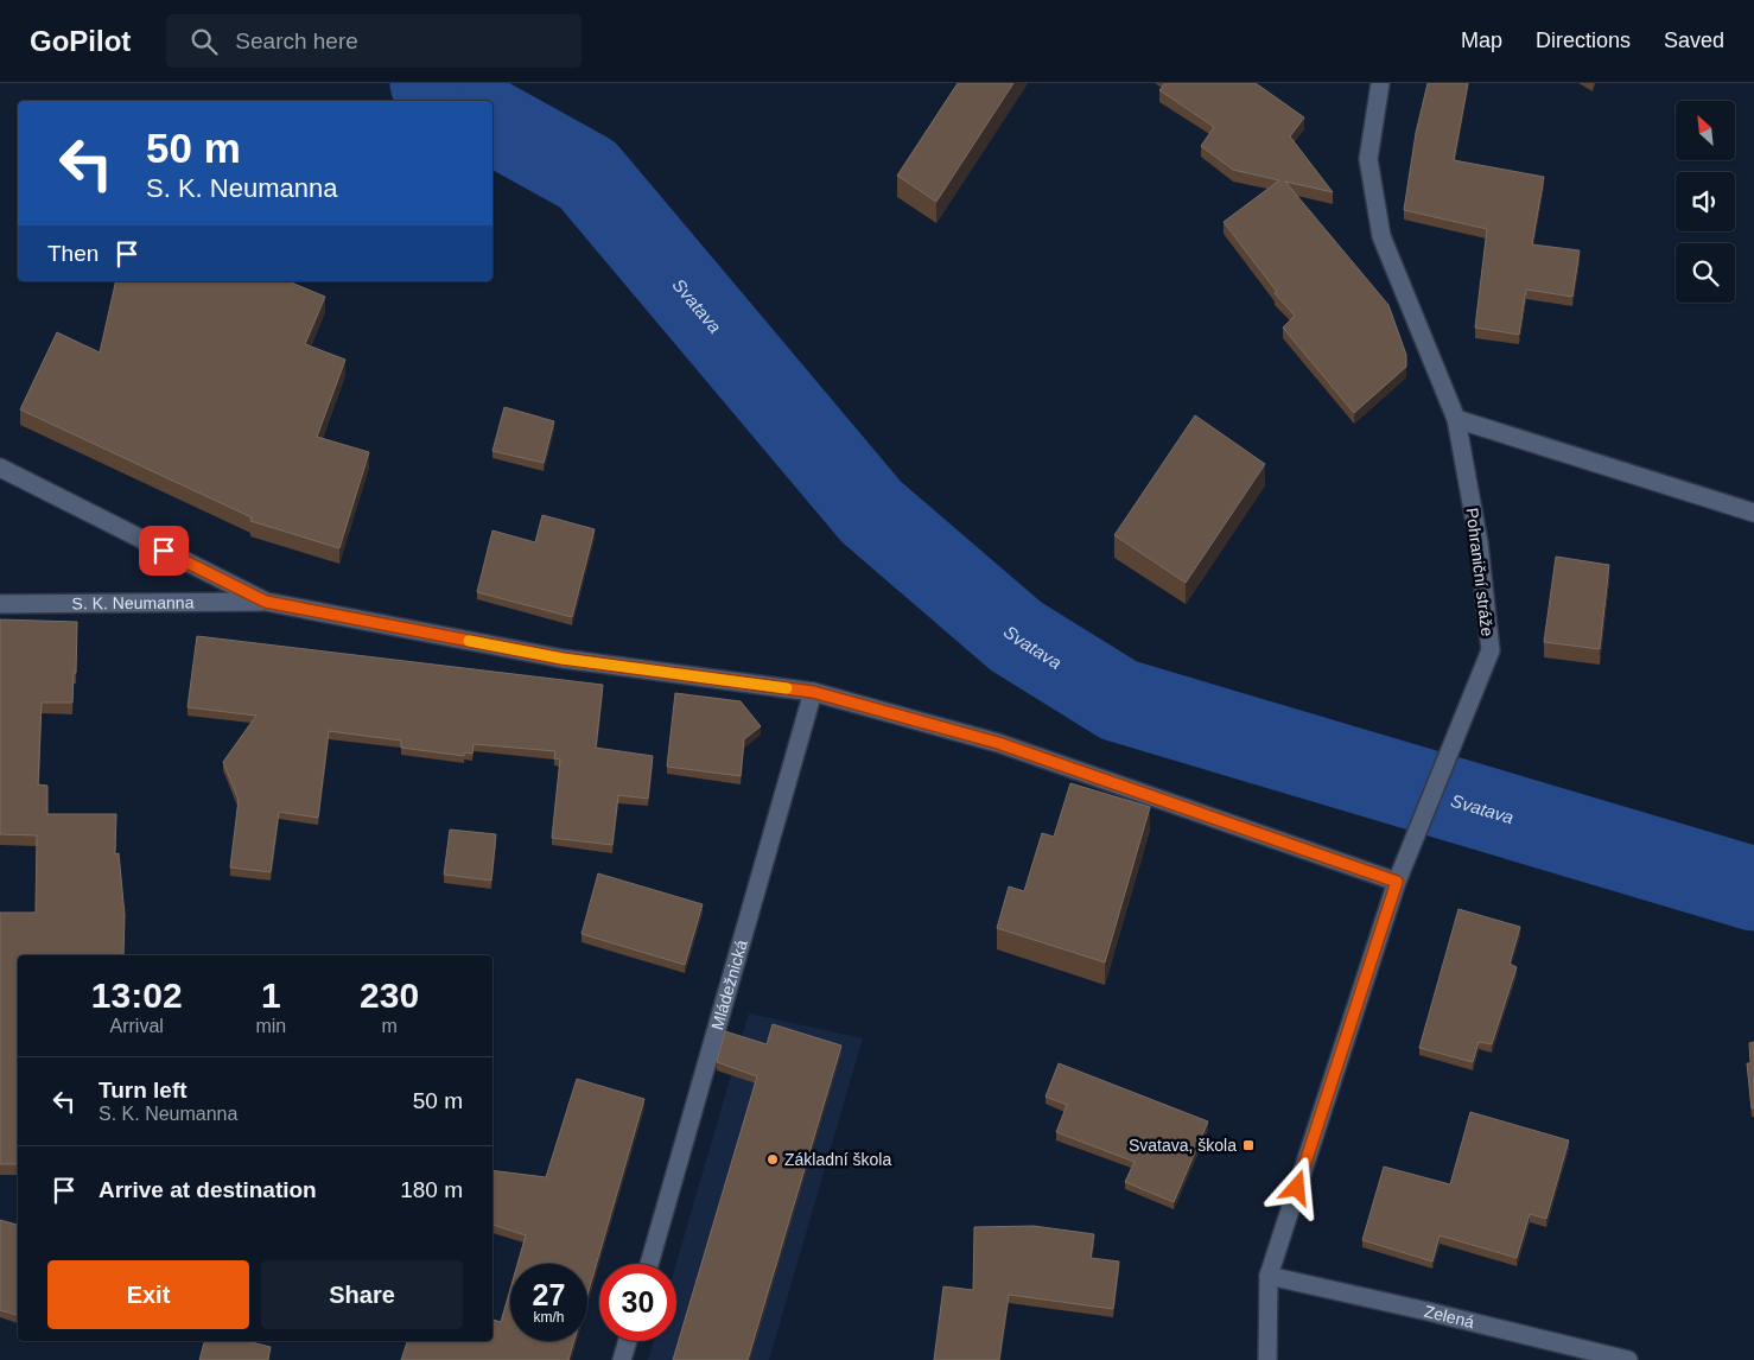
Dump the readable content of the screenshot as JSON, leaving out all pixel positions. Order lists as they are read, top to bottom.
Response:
{
  "streets": {
    "street": [
      "Pohraniční stráže",
      "S. K. Neumanna",
      "Mládežnická",
      "Zelená"
    ]
  },
  "crossings": [
    ["Pohraniční stráže", "S. K. Neumanna"],
    ["Pohraniční stráže", "Zelená"],
    ["S. K. Neumanna", "Mládežnická"]
  ],
  "water": ["Svatava"],
  "places": {
    "transit": ["Svatava, škola"],
    "other": ["Základní škola"]
  },
  "north": "top left",
  "page": {
    "header": "GoPilot",
    "search": "Search here",
    "nav": ["Map", "Directions", "Saved"],
    "turn": ["50 m", "S. K. Neumanna"],
    "then": "Then",
    "eta": [
      "13:02",
      "Arrival",
      "1",
      "min",
      "230",
      "m"
    ],
    "list": [
      {
        "name": "Turn left",
        "note": "S. K. Neumanna",
        "value": "50 m"
      },
      {
        "name": "Arrive at destination",
        "value": "180 m"
      }
    ],
    "buttons": ["Exit", "Share"],
    "speed": "27 km/h",
    "limit": "30"
  }
}
